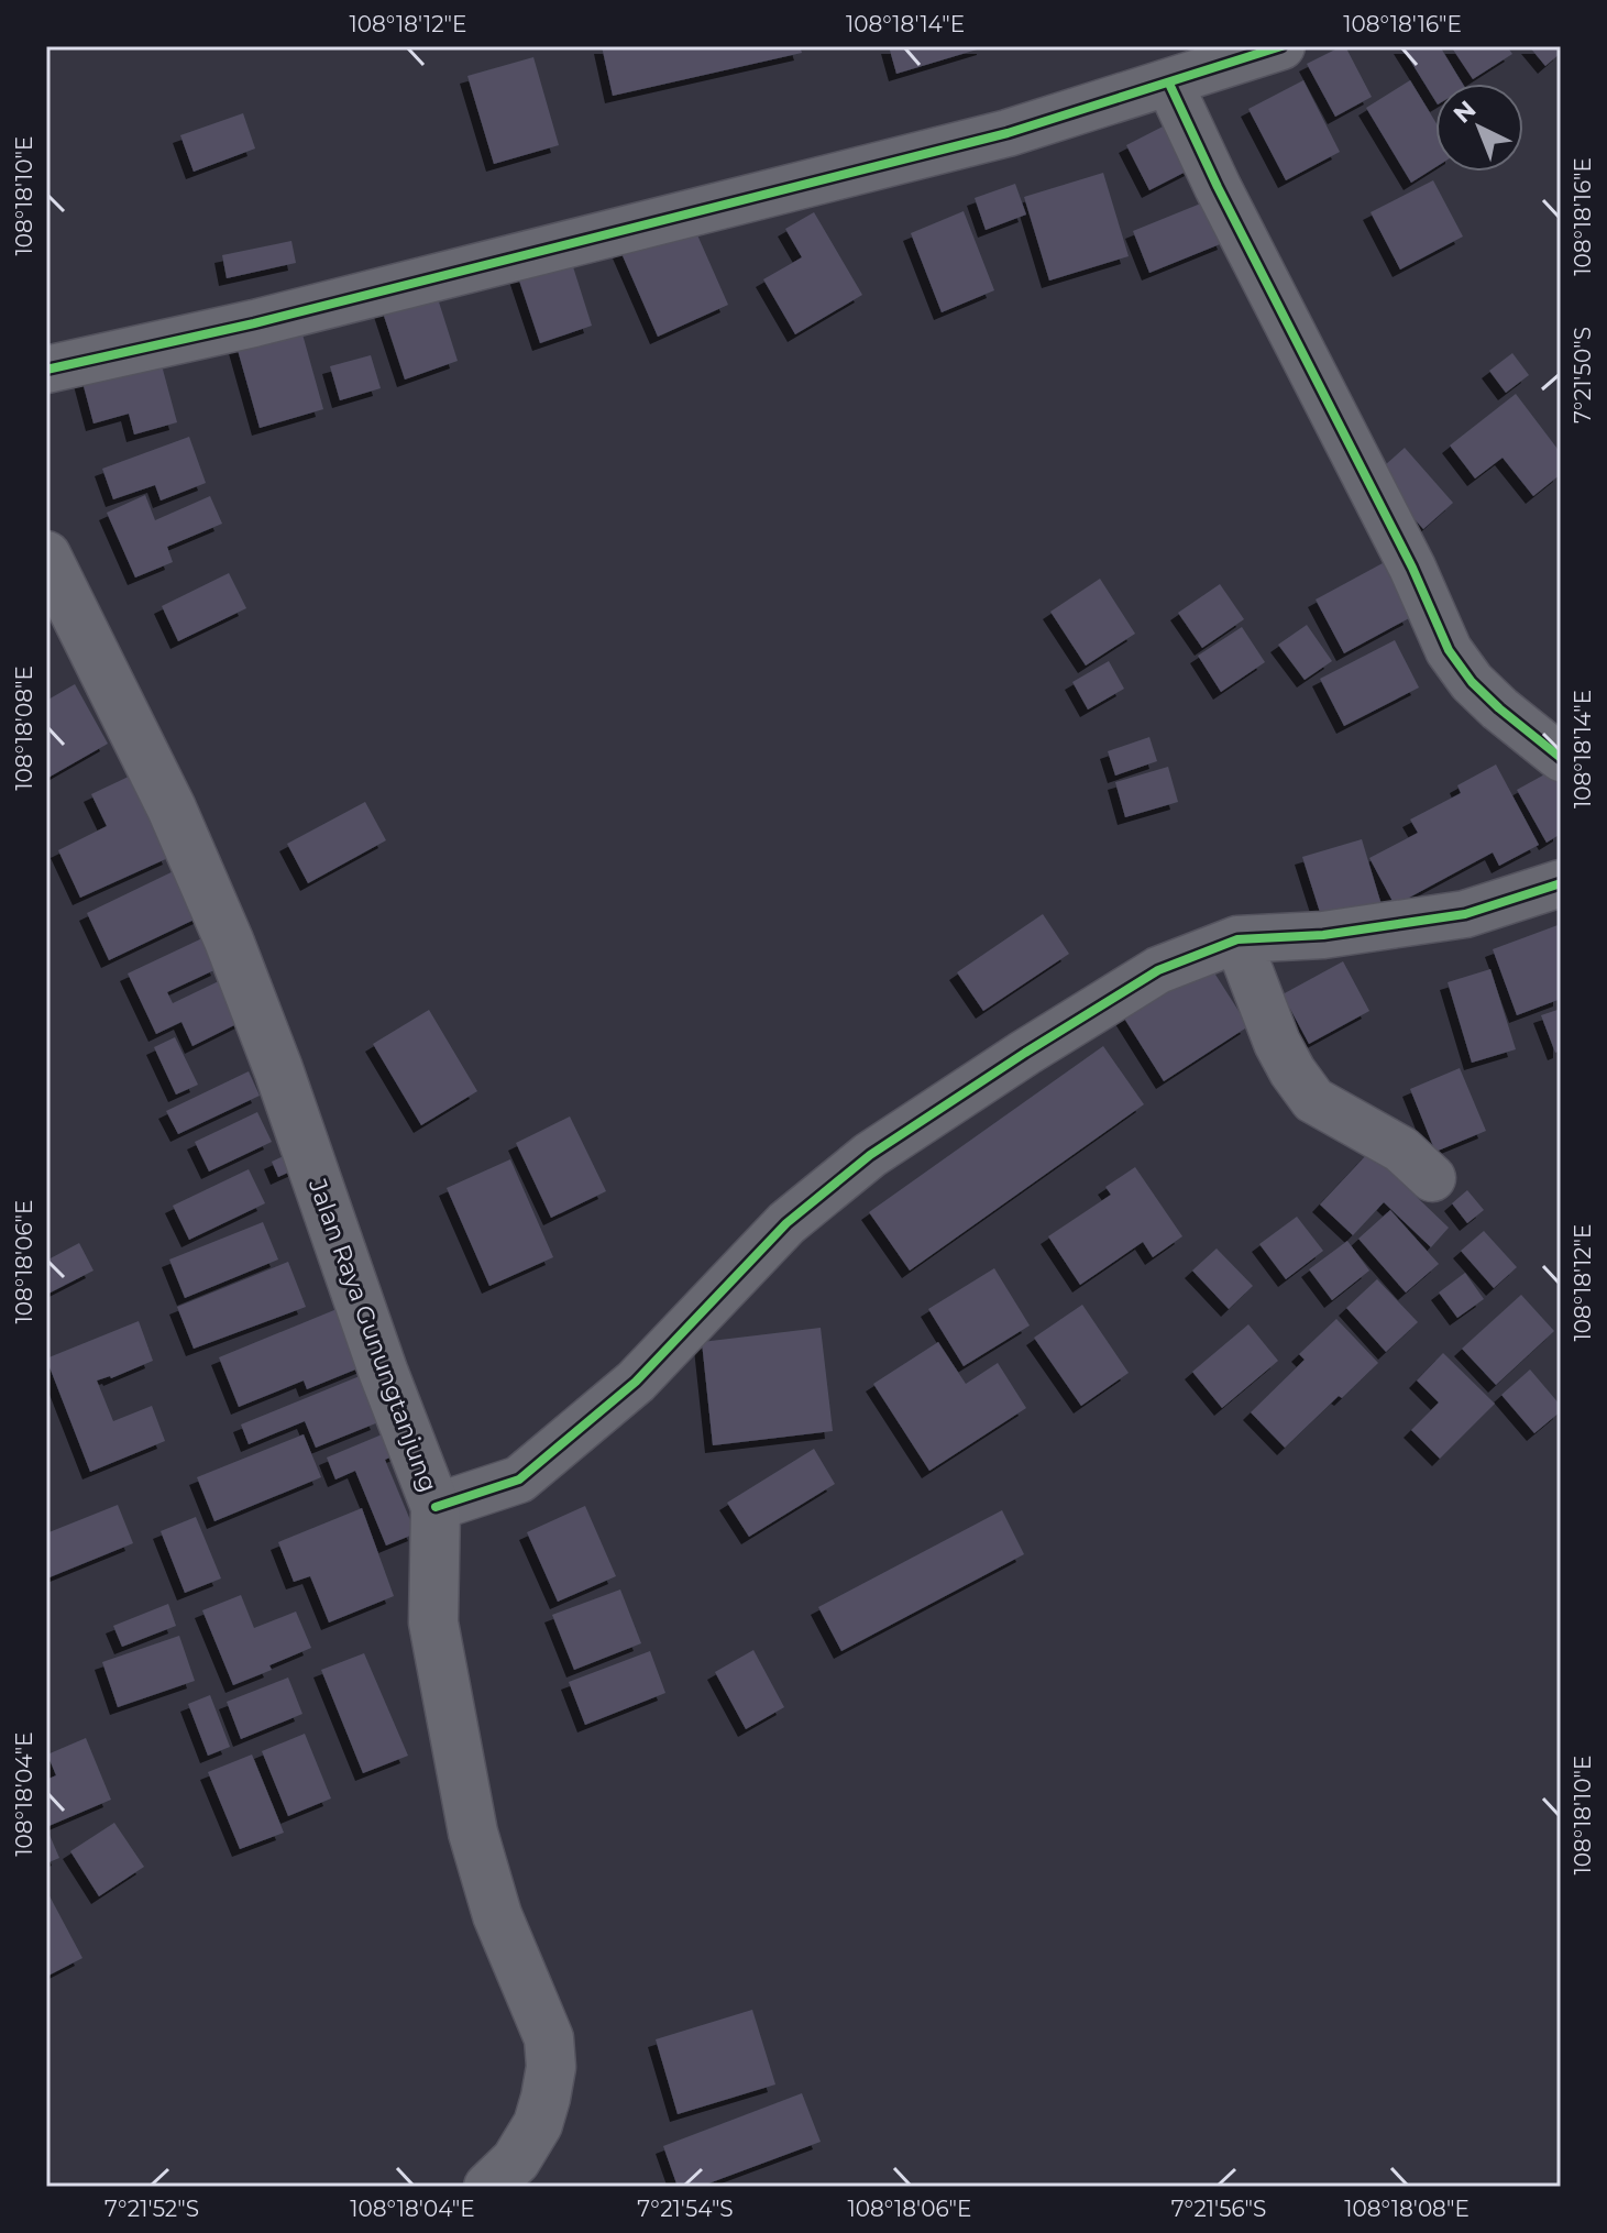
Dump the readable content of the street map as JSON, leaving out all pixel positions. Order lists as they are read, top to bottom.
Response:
{
  "streets": {
    "main road": ["Jalan Raya Gunungtanjung"]
  },
  "north": "top left",
  "coordinates": [
    "108°18'12\"E",
    "108°18'14\"E",
    "108°18'16\"E",
    "108°18'10\"E",
    "7°21'50\"S",
    "108°18'08\"E",
    "108°18'06\"E",
    "108°18'04\"E",
    "7°21'52\"S",
    "7°21'54\"S",
    "7°21'56\"S"
  ]
}
